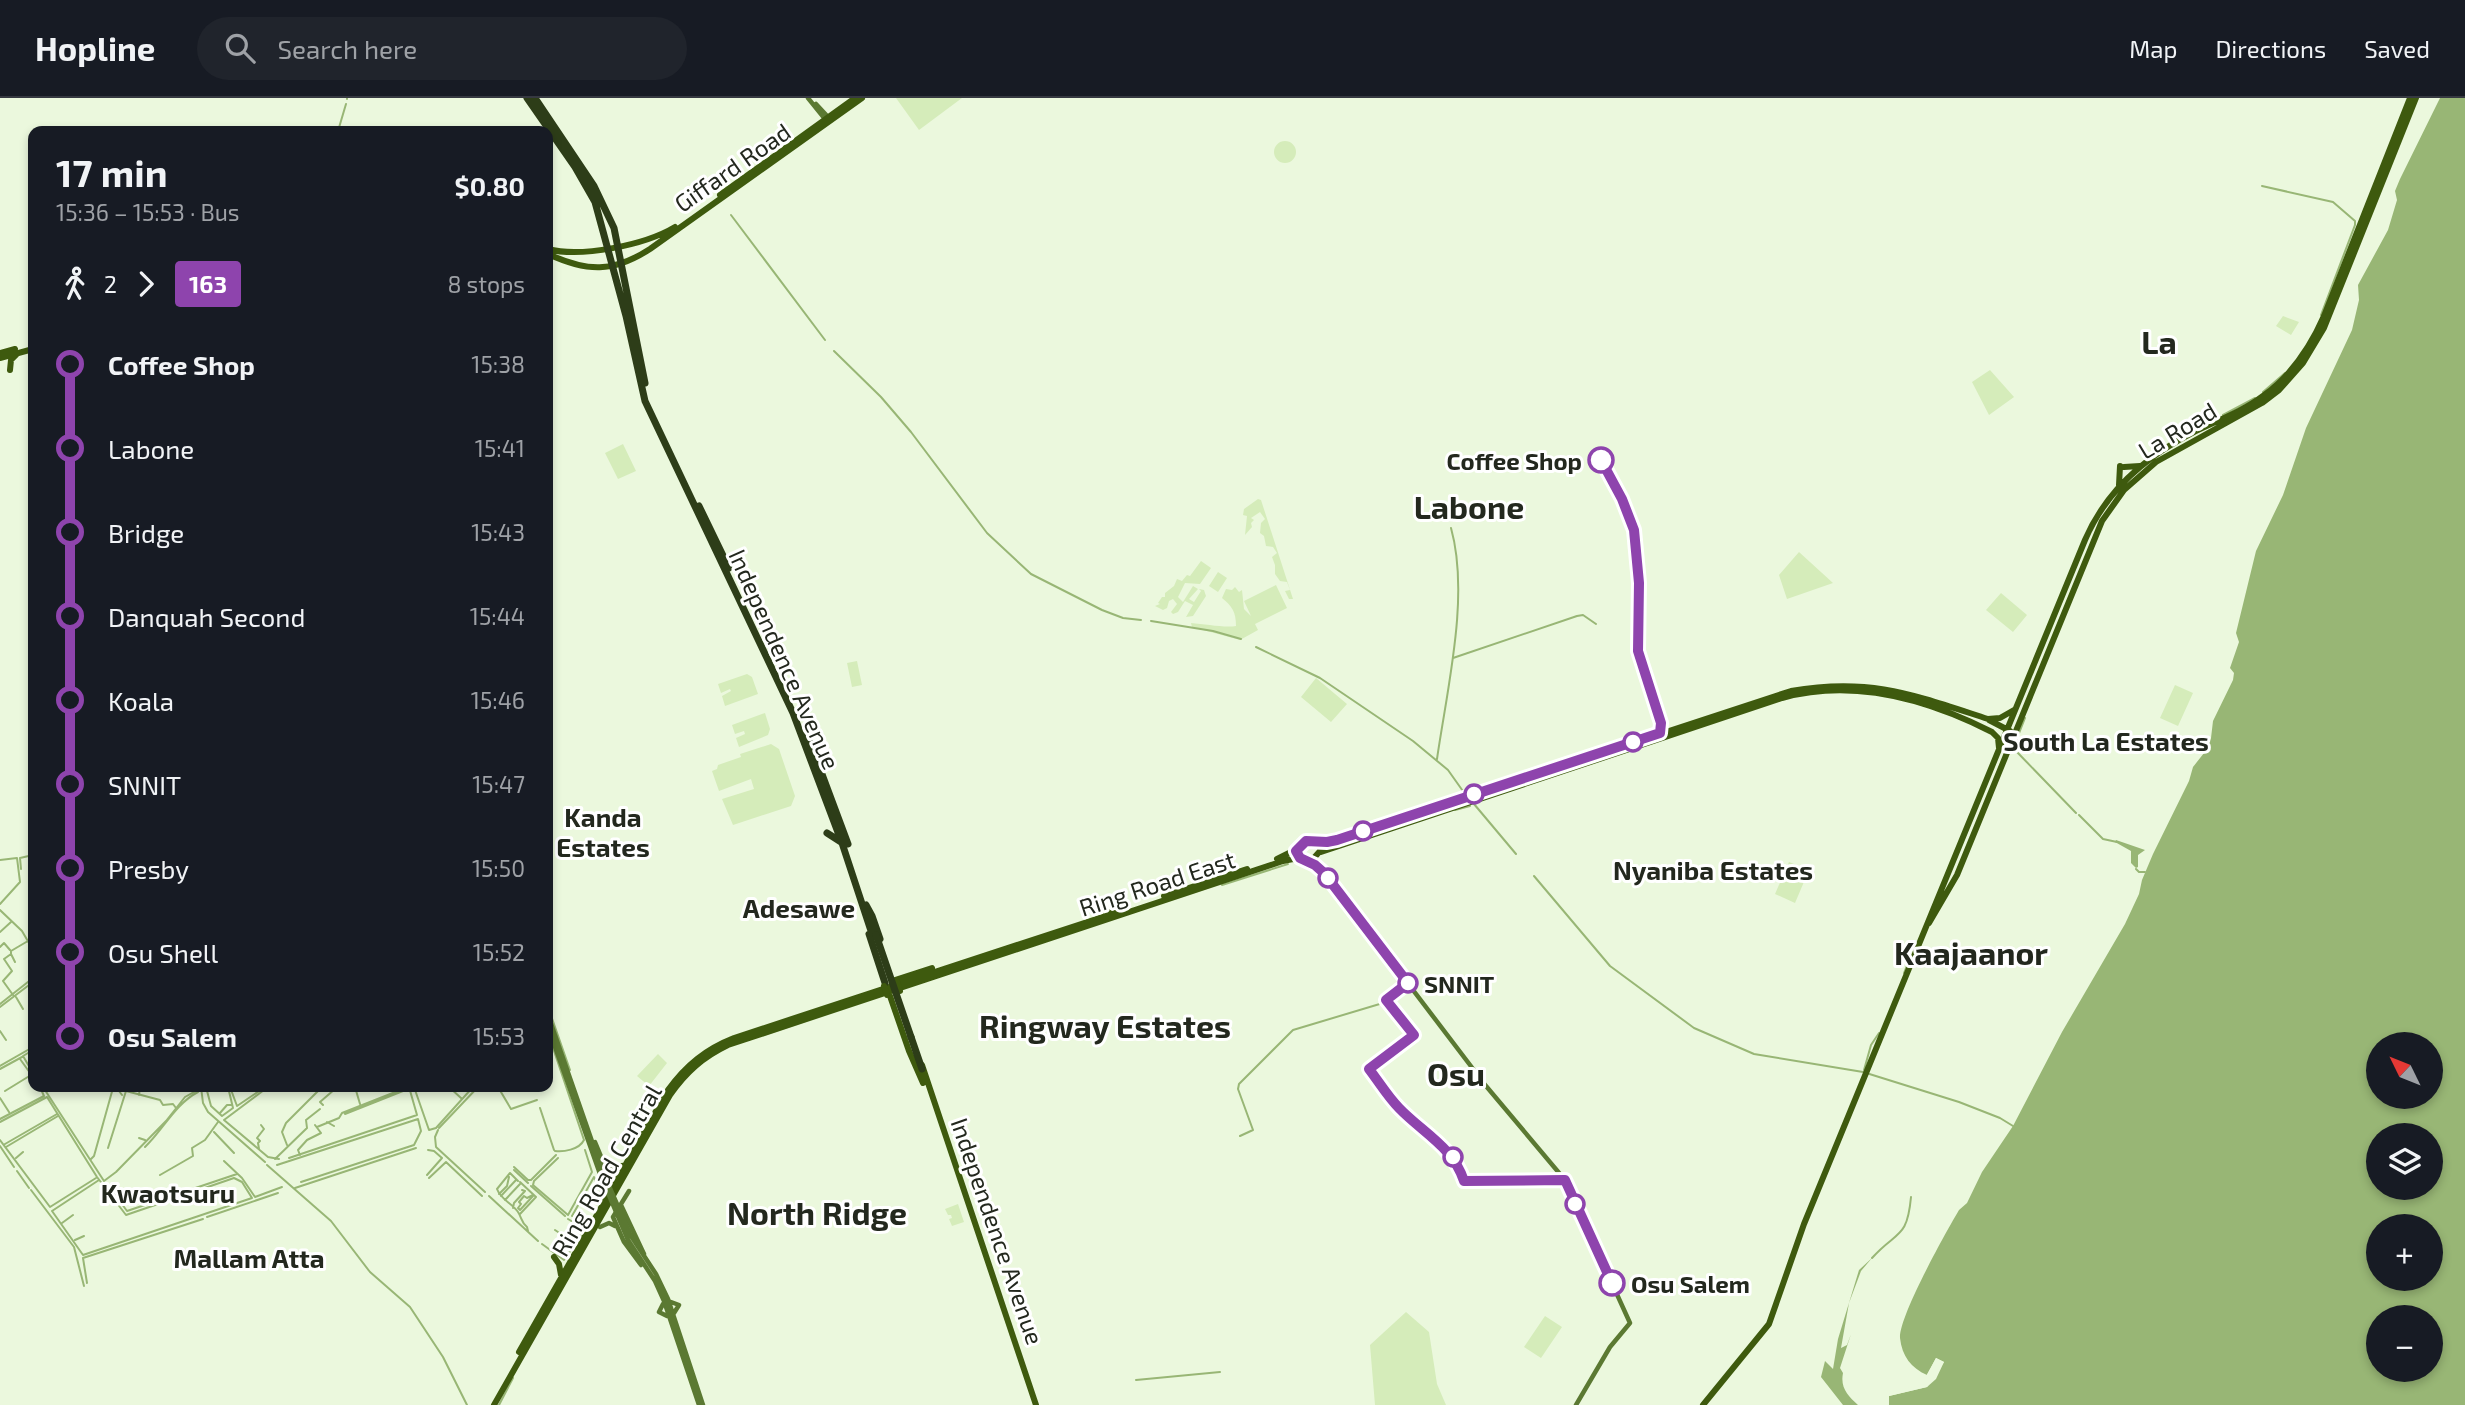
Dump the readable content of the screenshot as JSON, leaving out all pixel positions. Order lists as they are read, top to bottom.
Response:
{
  "streets": {
    "highway": ["Independence Avenue"],
    "main road": [
      "Giffard Road",
      "La Road",
      "Ring Road East",
      "Ring Road Central"
    ]
  },
  "crossings": [
    ["Giffard Road", "Independence Avenue"],
    ["Independence Avenue", "Ring Road East"],
    ["Independence Avenue", "Ring Road Central"],
    ["Ring Road East", "Ring Road Central"]
  ],
  "districts": [
    "La",
    "Labone",
    "South La Estates",
    "Kanda Estates",
    "Nyaniba Estates",
    "Adesawe",
    "Kaajaanor",
    "Ringway Estates",
    "Osu",
    "Kwaotsuru",
    "North Ridge",
    "Mallam Atta"
  ],
  "places": ["Coffee Shop", "SNNIT", "Osu Salem"],
  "lines": ["bus line 163"],
  "north": "top left",
  "page": {
    "header": "Hopline",
    "search": "Search here",
    "nav": ["Map", "Directions", "Saved"],
    "heading": ["17 min", "15:36 – 15:53 · Bus", "$0.80"],
    "legs": ["2", "163", "8 stops"],
    "list": [
      {
        "name": "Coffee Shop",
        "value": "15:38"
      },
      {
        "name": "Labone",
        "value": "15:41"
      },
      {
        "name": "Bridge",
        "value": "15:43"
      },
      {
        "name": "Danquah Second",
        "value": "15:44"
      },
      {
        "name": "Koala",
        "value": "15:46"
      },
      {
        "name": "SNNIT",
        "value": "15:47"
      },
      {
        "name": "Presby",
        "value": "15:50"
      },
      {
        "name": "Osu Shell",
        "value": "15:52"
      },
      {
        "name": "Osu Salem",
        "value": "15:53"
      }
    ],
    "map_buttons": ["+", "−"]
  }
}
